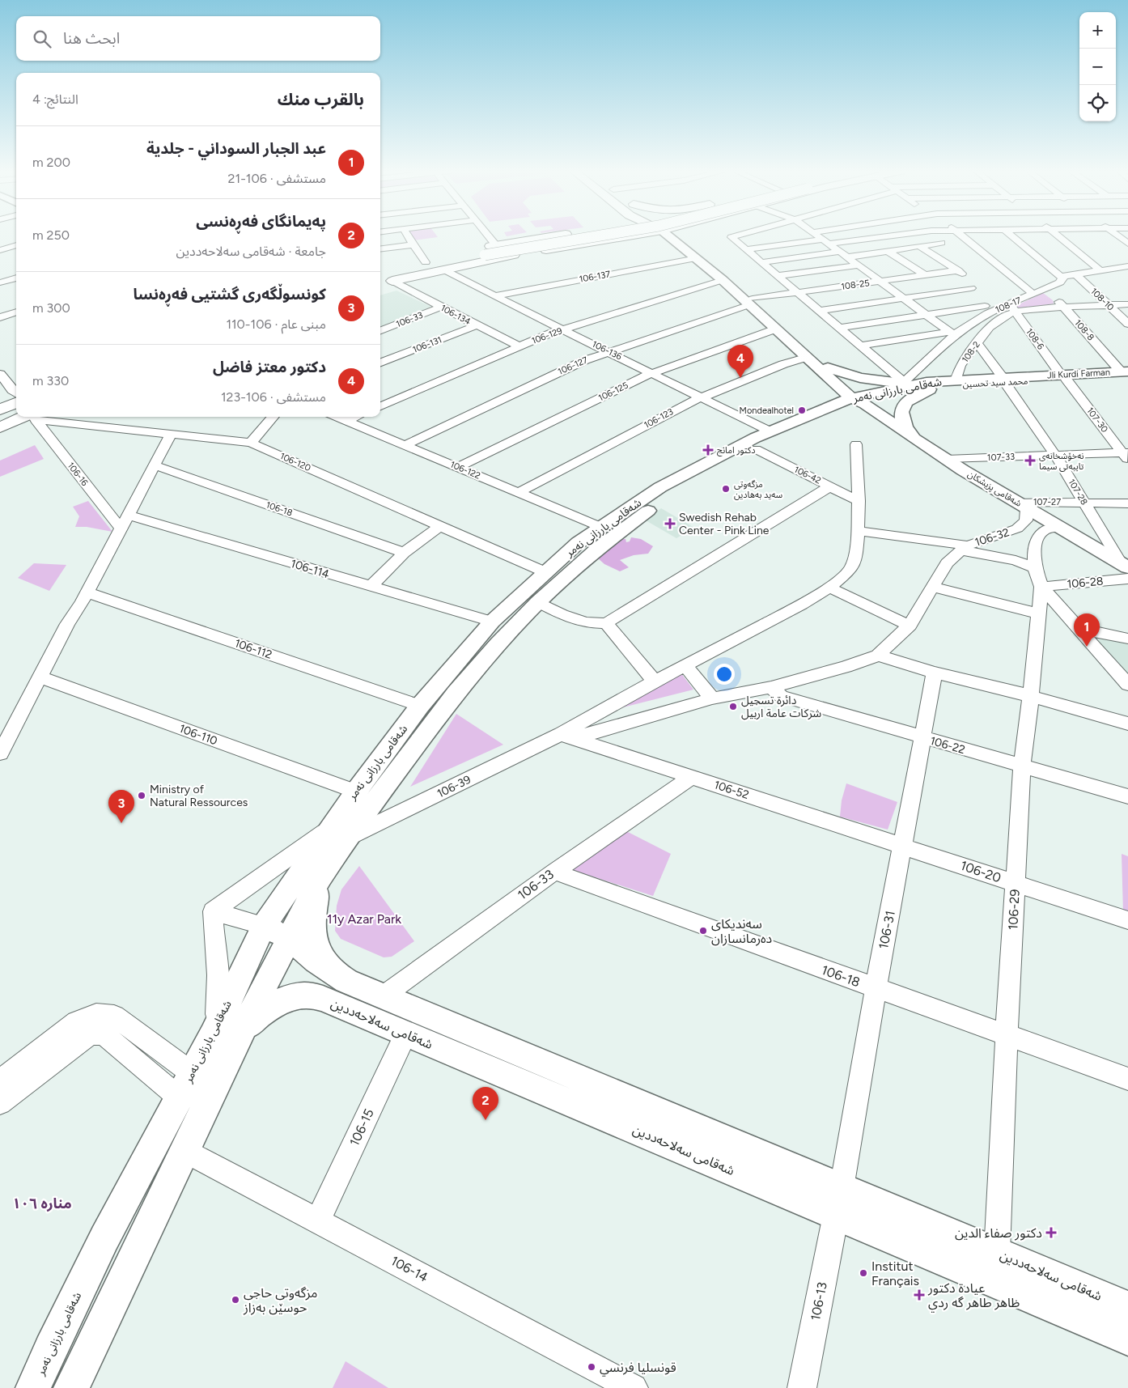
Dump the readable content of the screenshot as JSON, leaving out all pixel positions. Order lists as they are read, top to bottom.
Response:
{
  "streets": {
    "main road": [
      "محمد سید تحسین",
      "شەقامی بارزانی نەمر",
      "شەقامی پزیشکان",
      "شەقامی سەلاحەددین"
    ],
    "street": [
      "106-137",
      "108-25",
      "108-10",
      "108-17",
      "106-134",
      "106-33",
      "108-8",
      "106-129",
      "108-6",
      "106-131",
      "106-136",
      "108-2",
      "106-127",
      "106-125",
      "106-123",
      "107-30",
      "107-33",
      "106-120",
      "106-122",
      "106-16",
      "106-42",
      "107-28",
      "107-27",
      "106-18",
      "106-32",
      "106-114",
      "106-28",
      "106-112",
      "106-110",
      "106-22",
      "106-39",
      "106-52",
      "106-20",
      "106-29",
      "106-31",
      "106-15",
      "106-14",
      "106-13"
    ]
  },
  "crossings": [
    ["106-137", "106-136"],
    ["106-137", "شەقامی پزیشکان"],
    ["108-25", "106-127"],
    ["108-25", "شەقامی پزیشکان"],
    ["108-10", "108-17"],
    ["108-17", "108-8"],
    ["108-17", "108-6"],
    ["108-17", "108-2"],
    ["106-134", "106-33"],
    ["106-134", "106-129"],
    ["106-134", "106-131"],
    ["106-33", "106-18"],
    ["106-33", "106-52"],
    ["106-33", "شەقامی سەلاحەددین"],
    ["108-8", "محمد سید تحسین"],
    ["106-129", "106-136"],
    ["106-129", "شەقامی پزیشکان"],
    ["108-6", "108-2"],
    ["108-6", "محمد سید تحسین"],
    ["108-6", "107-30"],
    ["106-136", "106-127"],
    ["106-136", "شەقامی بارزانی نەمر"],
    ["106-136", "106-125"],
    ["106-136", "106-123"],
    ["108-2", "شەقامی بارزانی نەمر"],
    ["108-2", "107-28"],
    ["106-127", "106-122"],
    ["106-127", "شەقامی پزیشکان"],
    ["محمد سید تحسین", "شەقامی بارزانی نەمر"],
    ["محمد سید تحسین", "107-30"],
    ["محمد سید تحسین", "107-28"],
    ["شەقامی بارزانی نەمر", "106-120"],
    ["شەقامی بارزانی نەمر", "106-122"],
    ["شەقامی بارزانی نەمر", "106-42"],
    ["شەقامی بارزانی نەمر", "شەقامی پزیشکان"],
    ["شەقامی بارزانی نەمر", "106-114"],
    ["شەقامی بارزانی نەمر", "106-112"],
    ["شەقامی بارزانی نەمر", "106-110"],
    ["شەقامی بارزانی نەمر", "106-39"],
    ["شەقامی بارزانی نەمر", "شەقامی سەلاحەددین"],
    ["شەقامی بارزانی نەمر", "106-14"],
    ["106-125", "106-122"],
    ["106-125", "شەقامی پزیشکان"],
    ["106-123", "106-122"],
    ["106-123", "شەقامی پزیشکان"],
    ["107-30", "107-33"],
    ["107-33", "شەقامی پزیشکان"],
    ["107-33", "107-28"],
    ["شەقامی پزیشکان", "107-28"],
    ["شەقامی پزیشکان", "107-27"],
    ["شەقامی پزیشکان", "106-32"],
    ["شەقامی پزیشکان", "106-29"],
    ["107-28", "107-27"],
    ["107-27", "106-32"],
    ["106-18", "106-29"],
    ["106-18", "106-31"],
    ["106-28", "106-29"],
    ["106-22", "106-29"],
    ["106-22", "106-31"],
    ["106-39", "106-52"],
    ["106-52", "106-20"],
    ["106-52", "106-31"],
    ["106-20", "106-29"],
    ["106-20", "106-31"],
    ["106-29", "شەقامی سەلاحەددین"],
    ["106-31", "شەقامی سەلاحەددین"],
    ["106-31", "106-13"],
    ["شەقامی سەلاحەددین", "106-15"],
    ["شەقامی سەلاحەددین", "106-13"],
    ["106-15", "106-14"]
  ],
  "districts": ["منارە ١٠٦"],
  "parks": ["11y Azar Park"],
  "places": {
    "other": [
      "Mondealhotel",
      "مزگەوتی سەید بەهادین",
      "دائرة تسجيل شركات عامة اربيل",
      "Ministry of Natural Ressources",
      "سەندیکای دەرمانسازان",
      "Institut Français",
      "مزگەوتی حاجی حوسێن بەزاز",
      "قونسليا فرنسي"
    ],
    "health": [
      "دكتور امانج",
      "نەخۆشخانەی تایبەتی سیما",
      "Swedish Rehab Center - Pink Line",
      "دكتور صفاء الدين",
      "عيادة دكتور ظاهر طاهر گه ردي"
    ]
  },
  "page": {
    "map_buttons": ["+", "−"],
    "search": "ابحث هنا",
    "heading": ["بالقرب منك", "النتائج: 4"],
    "list": [
      {
        "mark": "1",
        "name": "عبد الجبار السوداني - جلدية",
        "note": "مستشفى · 106-21",
        "value": "200 m"
      },
      {
        "mark": "2",
        "name": "پەیمانگای فەڕەنسی",
        "note": "جامعة · شەقامی سەلاحەددین",
        "value": "250 m"
      },
      {
        "mark": "3",
        "name": "کونسوڵگەری گشتیی فەڕەنسا",
        "note": "مبنى عام · 106-110",
        "value": "300 m"
      },
      {
        "mark": "4",
        "name": "دكتور معتز فاضل",
        "note": "مستشفى · 106-123",
        "value": "330 m"
      }
    ],
    "pins": [
      "4",
      "1",
      "3",
      "2"
    ]
  }
}
